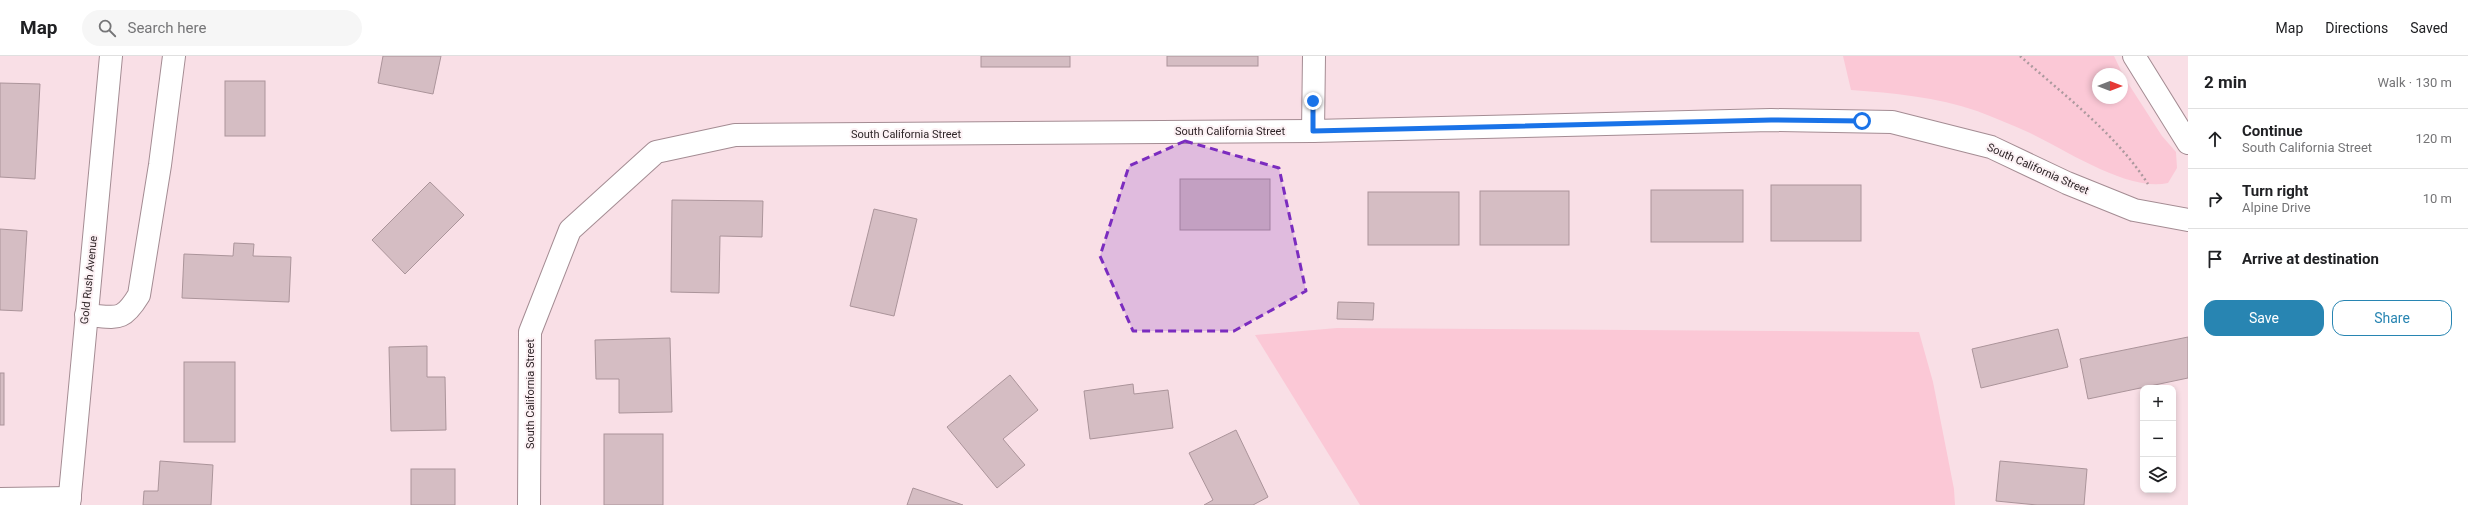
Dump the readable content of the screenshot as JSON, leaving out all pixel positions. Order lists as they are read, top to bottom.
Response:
{
  "streets": {
    "street": ["South California Street", "Gold Rush Avenue"]
  },
  "north": "right",
  "page": {
    "header": "Map",
    "search": "Search here",
    "nav": ["Map", "Directions", "Saved"],
    "heading": ["2 min", "Walk · 130 m"],
    "list": [
      ["Continue", "South California Street", "120 m"],
      ["Turn right", "Alpine Drive", "10 m"],
      "Arrive at destination"
    ],
    "buttons": ["Save", "Share"],
    "map_buttons": ["+", "−"]
  }
}
